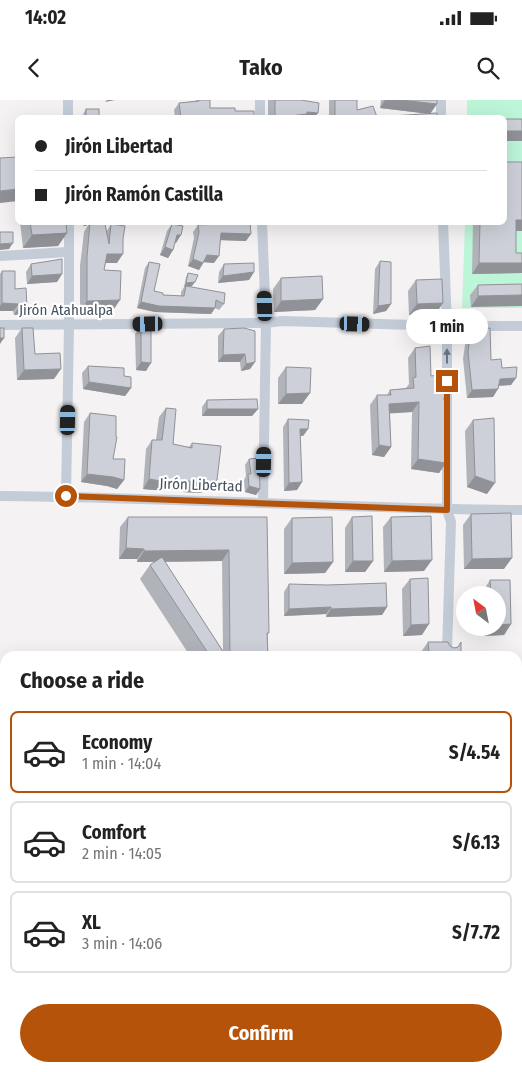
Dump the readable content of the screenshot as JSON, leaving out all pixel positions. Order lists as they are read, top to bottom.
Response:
{
  "streets": {
    "street": ["Jirón Atahualpa", "Jirón Libertad"]
  },
  "north": "top left",
  "page": {
    "status": "14:02",
    "header": "Tako",
    "banner": ["Jirón Libertad", "Jirón Ramón Castilla"],
    "bubble": "1 min",
    "heading": "Choose a ride",
    "list": [
      {
        "name": "Economy",
        "note": "1 min · 14:04",
        "value": "S/4.54"
      },
      {
        "name": "Comfort",
        "note": "2 min · 14:05",
        "value": "S/6.13"
      },
      {
        "name": "XL",
        "note": "3 min · 14:06",
        "value": "S/7.72"
      }
    ],
    "buttons": "Confirm"
  }
}
